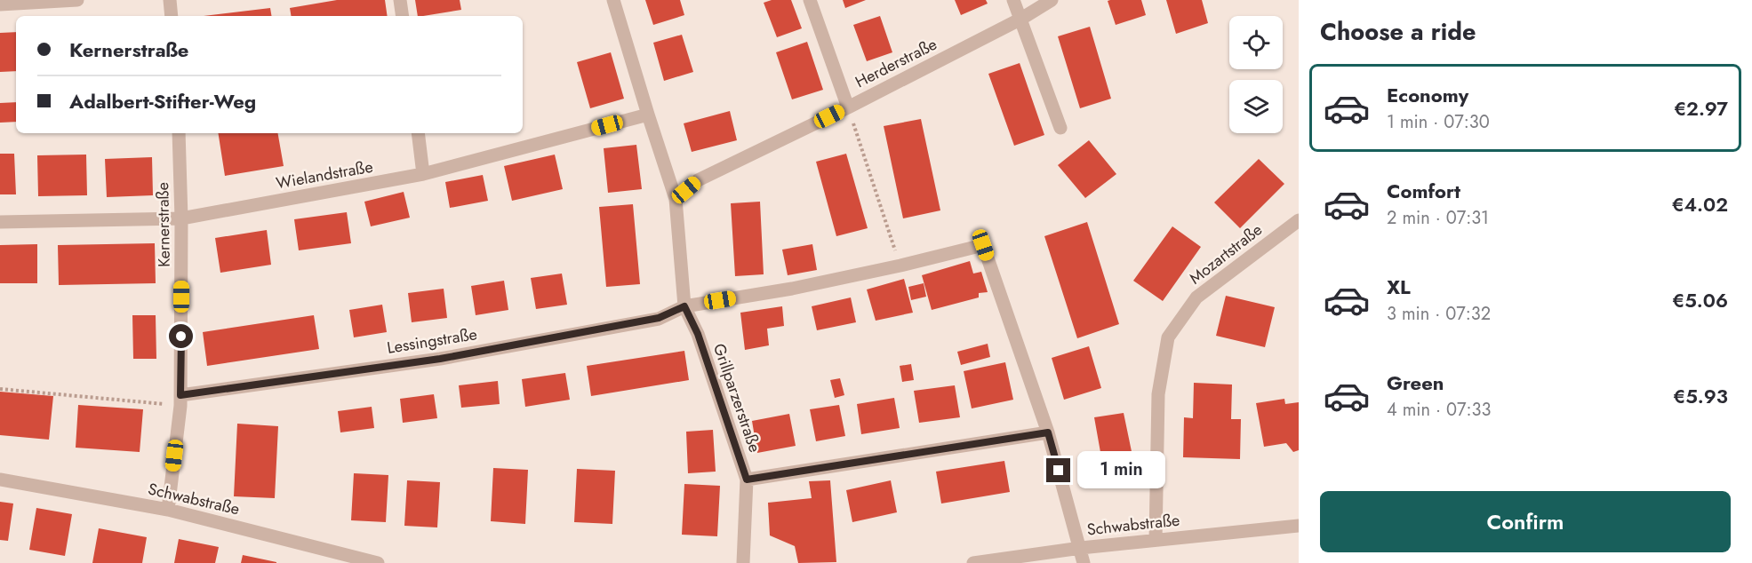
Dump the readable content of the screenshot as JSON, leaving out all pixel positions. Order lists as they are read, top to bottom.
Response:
{
  "streets": {
    "street": [
      "Herderstraße",
      "Wielandstraße",
      "Kernerstraße",
      "Mozartstraße",
      "Lessingstraße",
      "Grillparzerstraße",
      "Schwabstraße"
    ]
  },
  "crossings": [
    ["Herderstraße", "Grillparzerstraße"],
    ["Wielandstraße", "Kernerstraße"],
    ["Wielandstraße", "Grillparzerstraße"],
    ["Kernerstraße", "Lessingstraße"],
    ["Kernerstraße", "Schwabstraße"],
    ["Mozartstraße", "Schwabstraße"],
    ["Lessingstraße", "Grillparzerstraße"]
  ],
  "page": {
    "heading": "Choose a ride",
    "banner": ["Kernerstraße", "Adalbert-Stifter-Weg"],
    "list": [
      {
        "name": "Economy",
        "note": "1 min · 07:30",
        "value": "€2.97"
      },
      {
        "name": "Comfort",
        "note": "2 min · 07:31",
        "value": "€4.02"
      },
      {
        "name": "XL",
        "note": "3 min · 07:32",
        "value": "€5.06"
      },
      {
        "name": "Green",
        "note": "4 min · 07:33",
        "value": "€5.93"
      }
    ],
    "bubble": "1 min",
    "buttons": "Confirm"
  }
}
